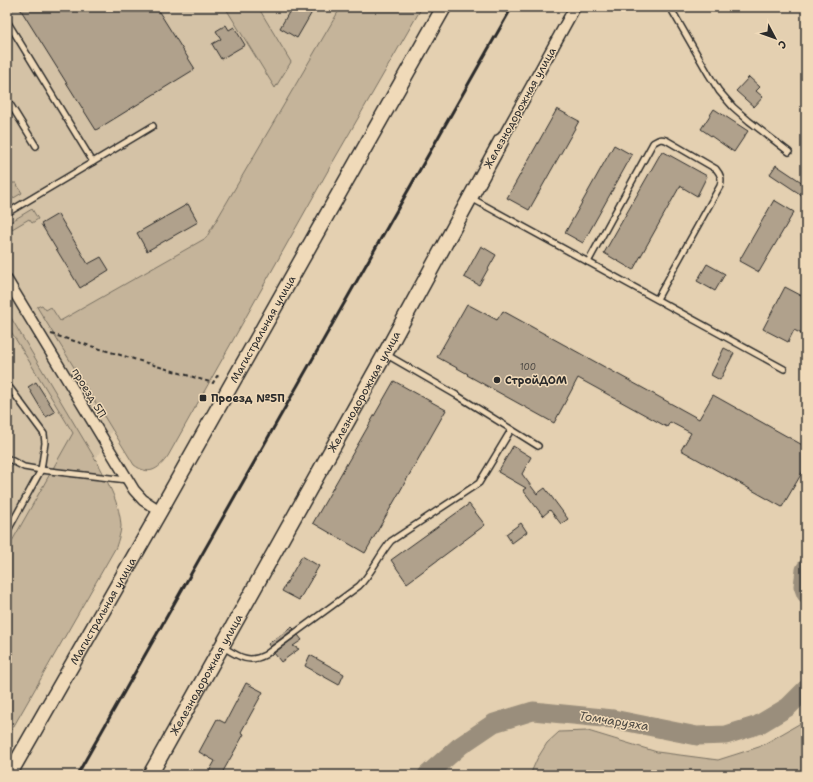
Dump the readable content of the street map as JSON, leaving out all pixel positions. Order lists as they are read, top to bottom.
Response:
{
  "streets": {
    "main road": ["Железнодорожная улица", "Магистральная улица"],
    "street": ["проезд 5П"]
  },
  "crossings": [
    ["Магистральная улица", "проезд 5П"]
  ],
  "water": ["Томчаруяха"],
  "places": {
    "other": ["СтройДОМ"],
    "transit": ["Проезд №5П"]
  },
  "house_numbers": ["100"],
  "north": "bottom right"
}
